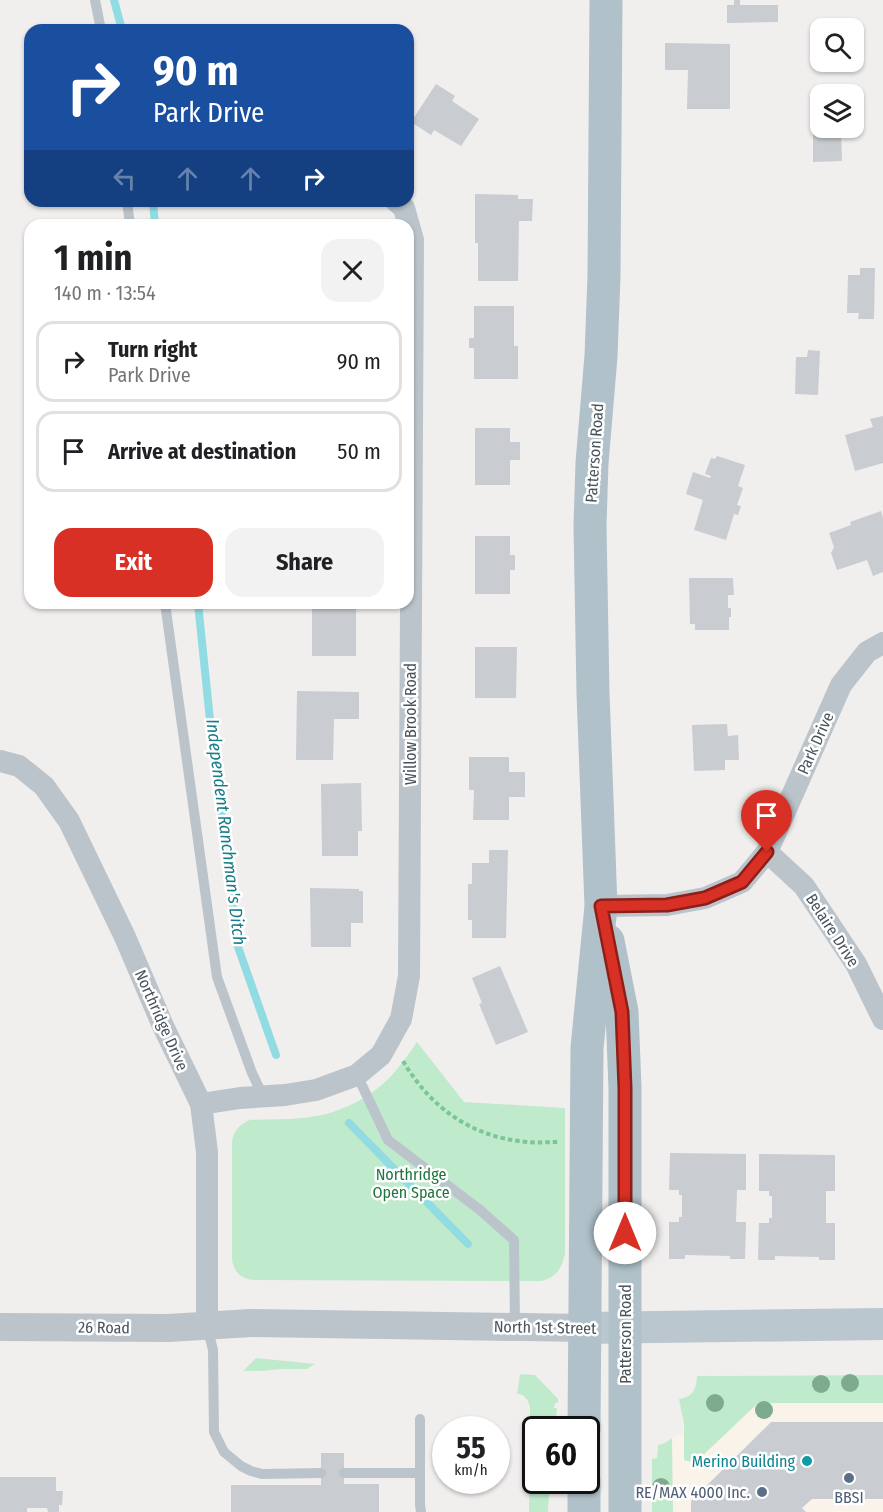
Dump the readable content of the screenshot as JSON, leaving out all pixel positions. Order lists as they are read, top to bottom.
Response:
{
  "streets": {
    "main road": ["Patterson Road", "North 1st Street"],
    "street": [
      "Willow Brook Road",
      "Park Drive",
      "Belaire Drive",
      "Northridge Drive",
      "26 Road"
    ]
  },
  "crossings": [
    ["Patterson Road", "Park Drive"],
    ["Patterson Road", "North 1st Street"],
    ["Willow Brook Road", "Northridge Drive"],
    ["Park Drive", "Belaire Drive"],
    ["Northridge Drive", "26 Road"],
    ["Northridge Drive", "North 1st Street"],
    ["26 Road", "North 1st Street"]
  ],
  "water": ["Independent Ranchman's Ditch"],
  "parks": ["Northridge Open Space"],
  "places": ["Merino Building", "BBSI", "RE/MAX 4000 Inc."],
  "page": {
    "turn": ["90 m", "Park Drive"],
    "heading": ["1 min", "140 m · 13:54"],
    "list": [
      {
        "name": "Turn right",
        "note": "Park Drive",
        "value": "90 m"
      },
      {
        "name": "Arrive at destination",
        "value": "50 m"
      }
    ],
    "buttons": ["Exit", "Share"],
    "speed": "55 km/h",
    "limit": "60"
  }
}
